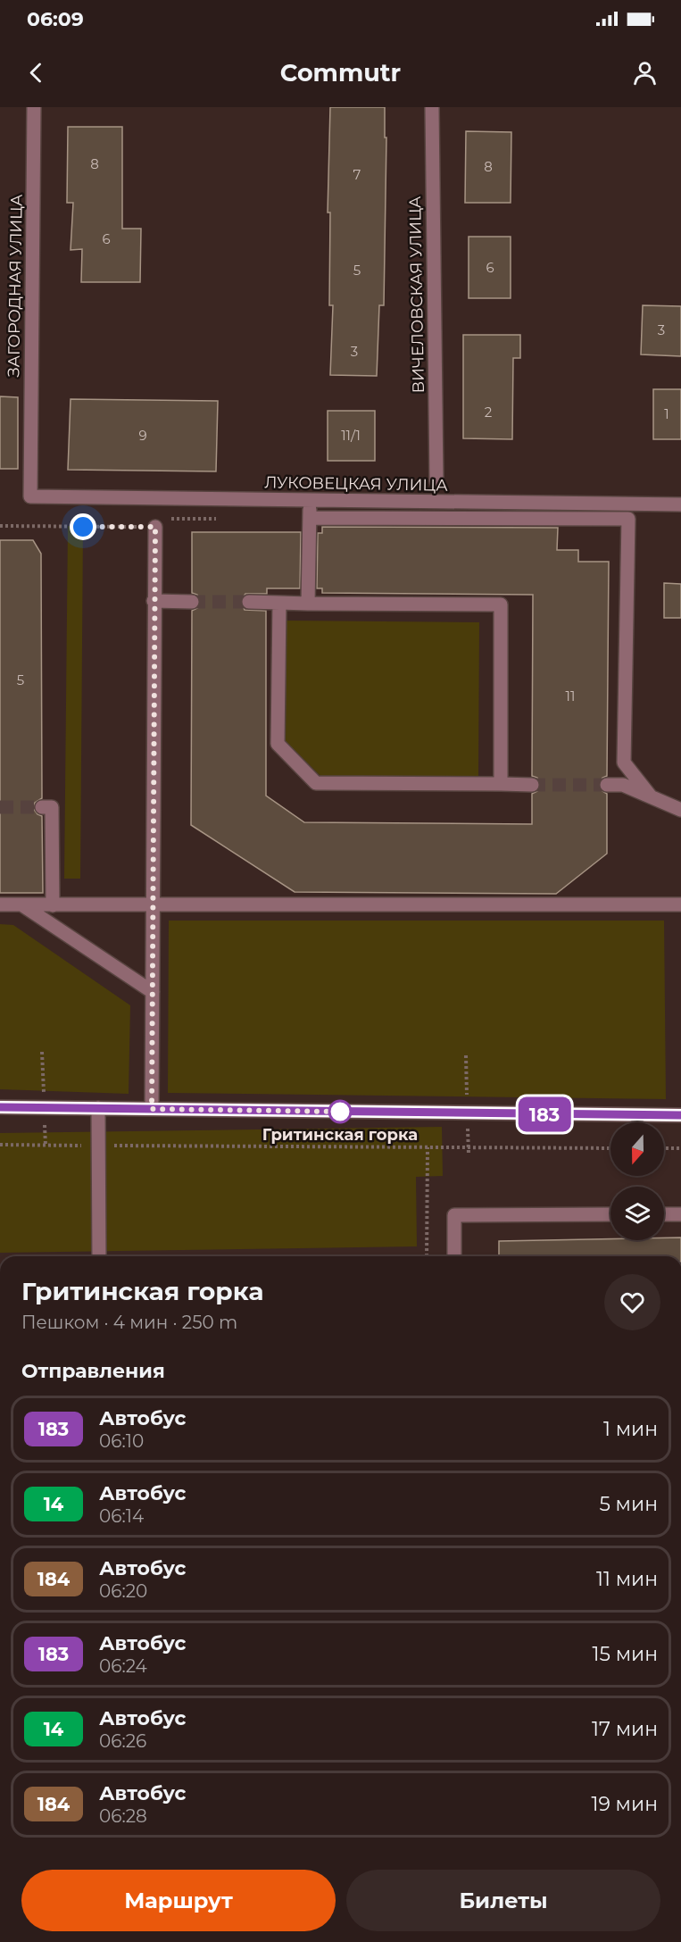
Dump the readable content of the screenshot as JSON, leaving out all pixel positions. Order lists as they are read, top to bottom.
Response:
{
  "streets": {
    "street": ["ЗАГОРОДНАЯ УЛИЦА", "ВИЧЕЛОВСКАЯ УЛИЦА", "ЛУКОВЕЦКАЯ УЛИЦА"]
  },
  "crossings": [
    ["ЗАГОРОДНАЯ УЛИЦА", "ЛУКОВЕЦКАЯ УЛИЦА"]
  ],
  "places": ["Гритинская горка"],
  "lines": ["bus line 183"],
  "house_numbers": [
    "8",
    "8",
    "7",
    "6",
    "6",
    "5",
    "3",
    "3",
    "2",
    "1",
    "9",
    "11/1",
    "5",
    "11"
  ],
  "north": "bottom",
  "page": {
    "status": "06:09",
    "header": "Commutr",
    "on_map": "183",
    "heading": [
      ["Гритинская горка", "Пешком · 4 мин · 250 m"],
      "Отправления"
    ],
    "list": [
      {
        "mark": "183",
        "name": "Автобус",
        "note": "06:10",
        "value": "1 мин"
      },
      {
        "mark": "14",
        "name": "Автобус",
        "note": "06:14",
        "value": "5 мин"
      },
      {
        "mark": "184",
        "name": "Автобус",
        "note": "06:20",
        "value": "11 мин"
      },
      {
        "mark": "183",
        "name": "Автобус",
        "note": "06:24",
        "value": "15 мин"
      },
      {
        "mark": "14",
        "name": "Автобус",
        "note": "06:26",
        "value": "17 мин"
      },
      {
        "mark": "184",
        "name": "Автобус",
        "note": "06:28",
        "value": "19 мин"
      }
    ],
    "buttons": ["Маршрут", "Билеты"]
  }
}
